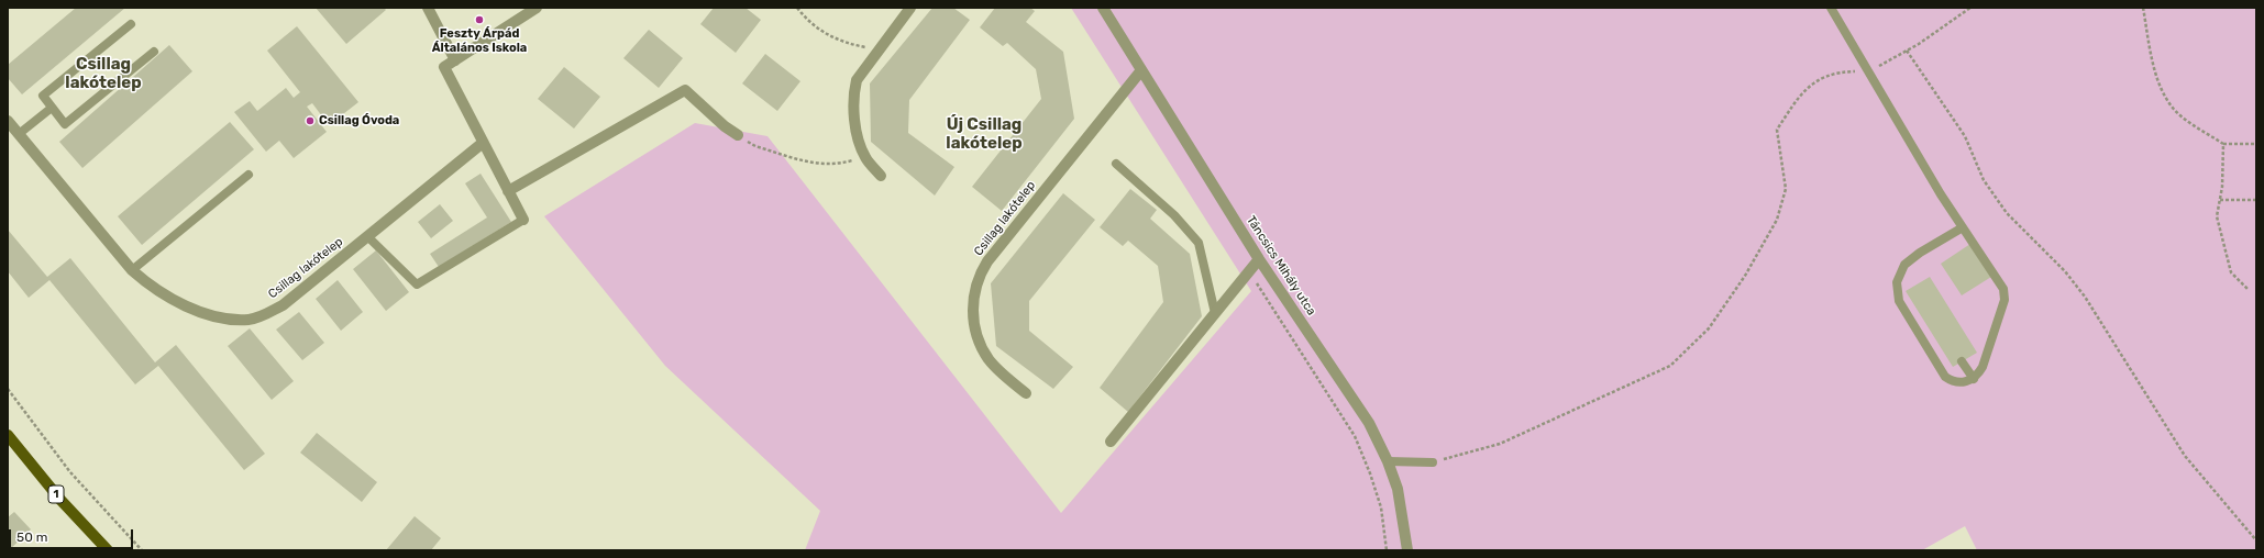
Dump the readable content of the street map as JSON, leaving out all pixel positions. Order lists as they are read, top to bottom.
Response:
{
  "streets": {
    "main road": ["1"],
    "street": ["Csillag lakótelep", "Táncsics Mihály utca"]
  },
  "crossings": [
    ["Csillag lakótelep", "Táncsics Mihály utca"]
  ],
  "districts": ["Csillag lakótelep", "Új Csillag lakótelep"],
  "places": ["Feszty Árpád Általános Iskola", "Csillag Óvoda"],
  "scale_bar": "50 m"
}
